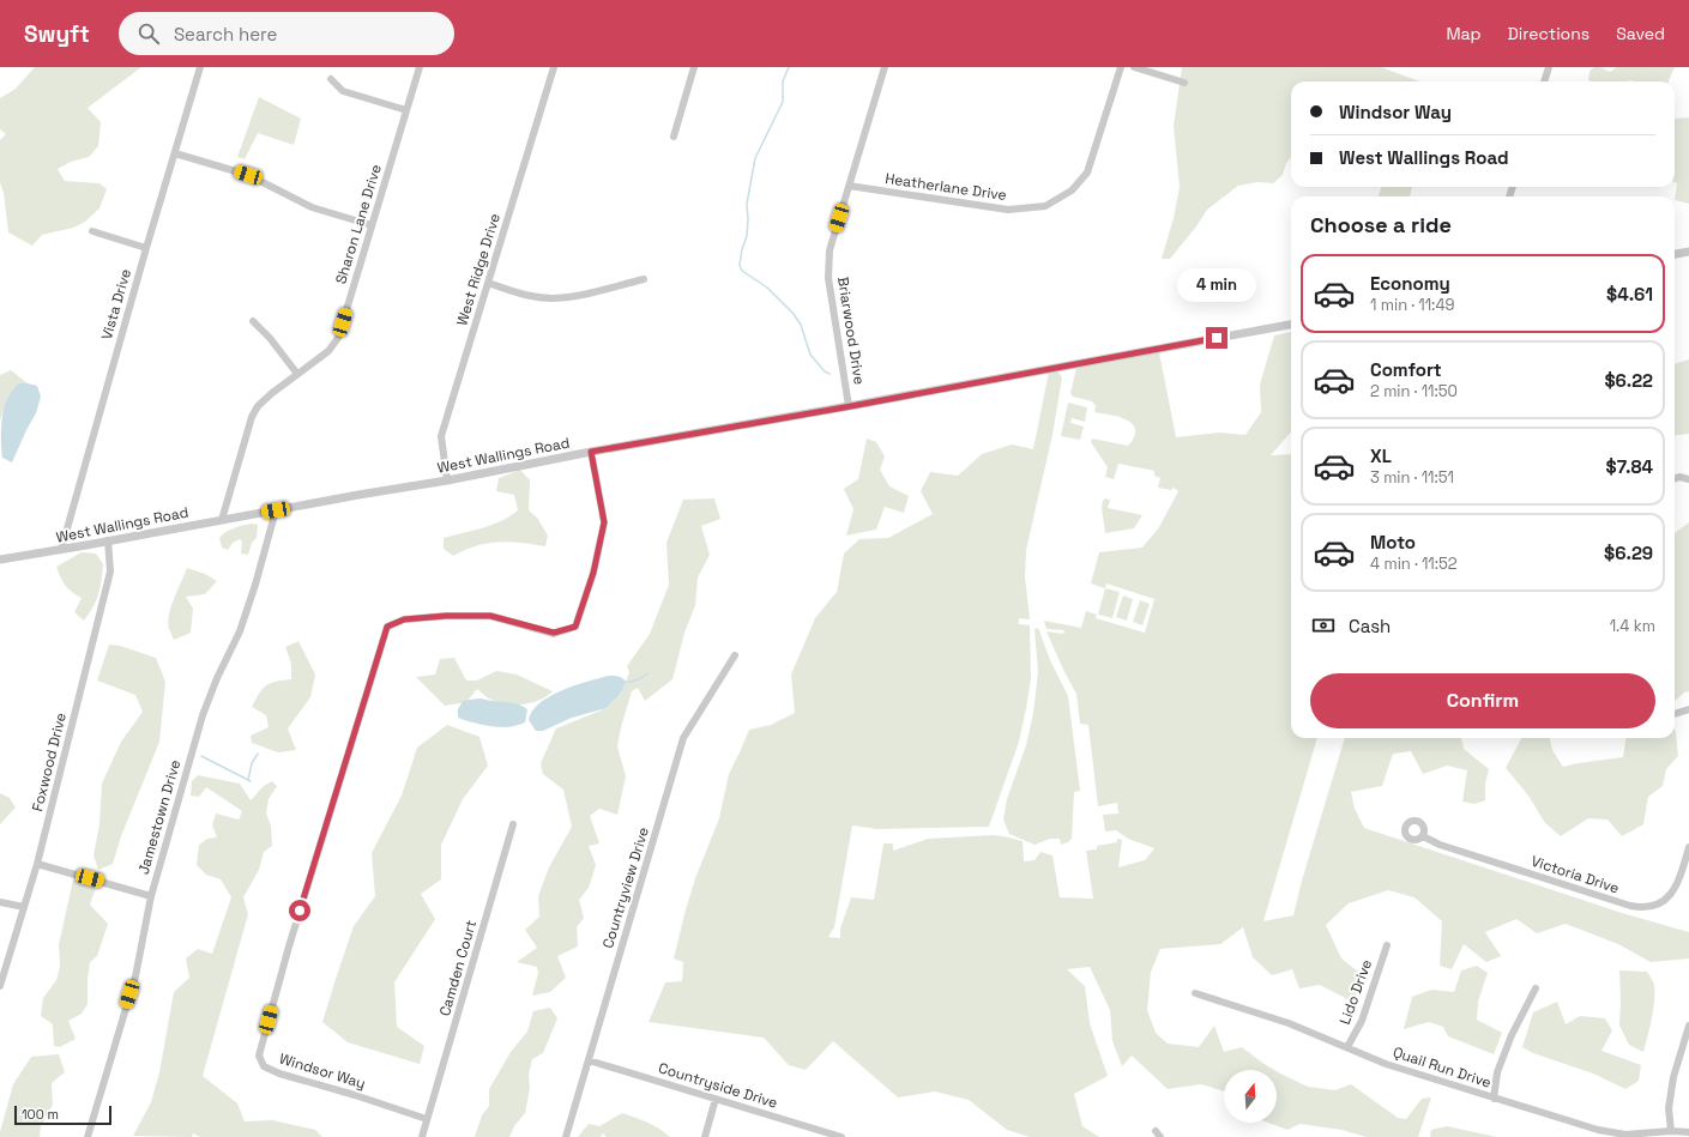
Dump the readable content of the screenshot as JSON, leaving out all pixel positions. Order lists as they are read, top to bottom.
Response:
{
  "streets": {
    "street": [
      "Heatherlane Drive",
      "Sharon Lane Drive",
      "West Ridge Drive",
      "Vista Drive",
      "Briarwood Drive",
      "West Wallings Road",
      "Foxwood Drive",
      "Jamestown Drive",
      "Victoria Drive",
      "Countryview Drive",
      "Camden Court",
      "Lido Drive",
      "Quail Run Drive",
      "Windsor Way",
      "Countryside Drive"
    ]
  },
  "crossings": [
    ["Heatherlane Drive", "Briarwood Drive"],
    ["Sharon Lane Drive", "West Wallings Road"],
    ["West Ridge Drive", "West Wallings Road"],
    ["Vista Drive", "West Wallings Road"],
    ["Briarwood Drive", "West Wallings Road"],
    ["West Wallings Road", "Foxwood Drive"],
    ["West Wallings Road", "Jamestown Drive"],
    ["West Wallings Road", "Windsor Way"],
    ["Countryview Drive", "Countryside Drive"],
    ["Camden Court", "Windsor Way"],
    ["Lido Drive", "Quail Run Drive"]
  ],
  "scale_bar": "100 m",
  "north": "top",
  "page": {
    "header": "Swyft",
    "search": "Search here",
    "nav": ["Map", "Directions", "Saved"],
    "banner": ["Windsor Way", "West Wallings Road"],
    "heading": "Choose a ride",
    "list": [
      {
        "name": "Economy",
        "note": "1 min · 11:49",
        "value": "$4.61"
      },
      {
        "name": "Comfort",
        "note": "2 min · 11:50",
        "value": "$6.22"
      },
      {
        "name": "XL",
        "note": "3 min · 11:51",
        "value": "$7.84"
      },
      {
        "name": "Moto",
        "note": "4 min · 11:52",
        "value": "$6.29"
      }
    ],
    "bubble": "4 min",
    "pay": ["Cash", "1.4 km"],
    "buttons": "Confirm",
    "scale": "100 m"
  }
}
